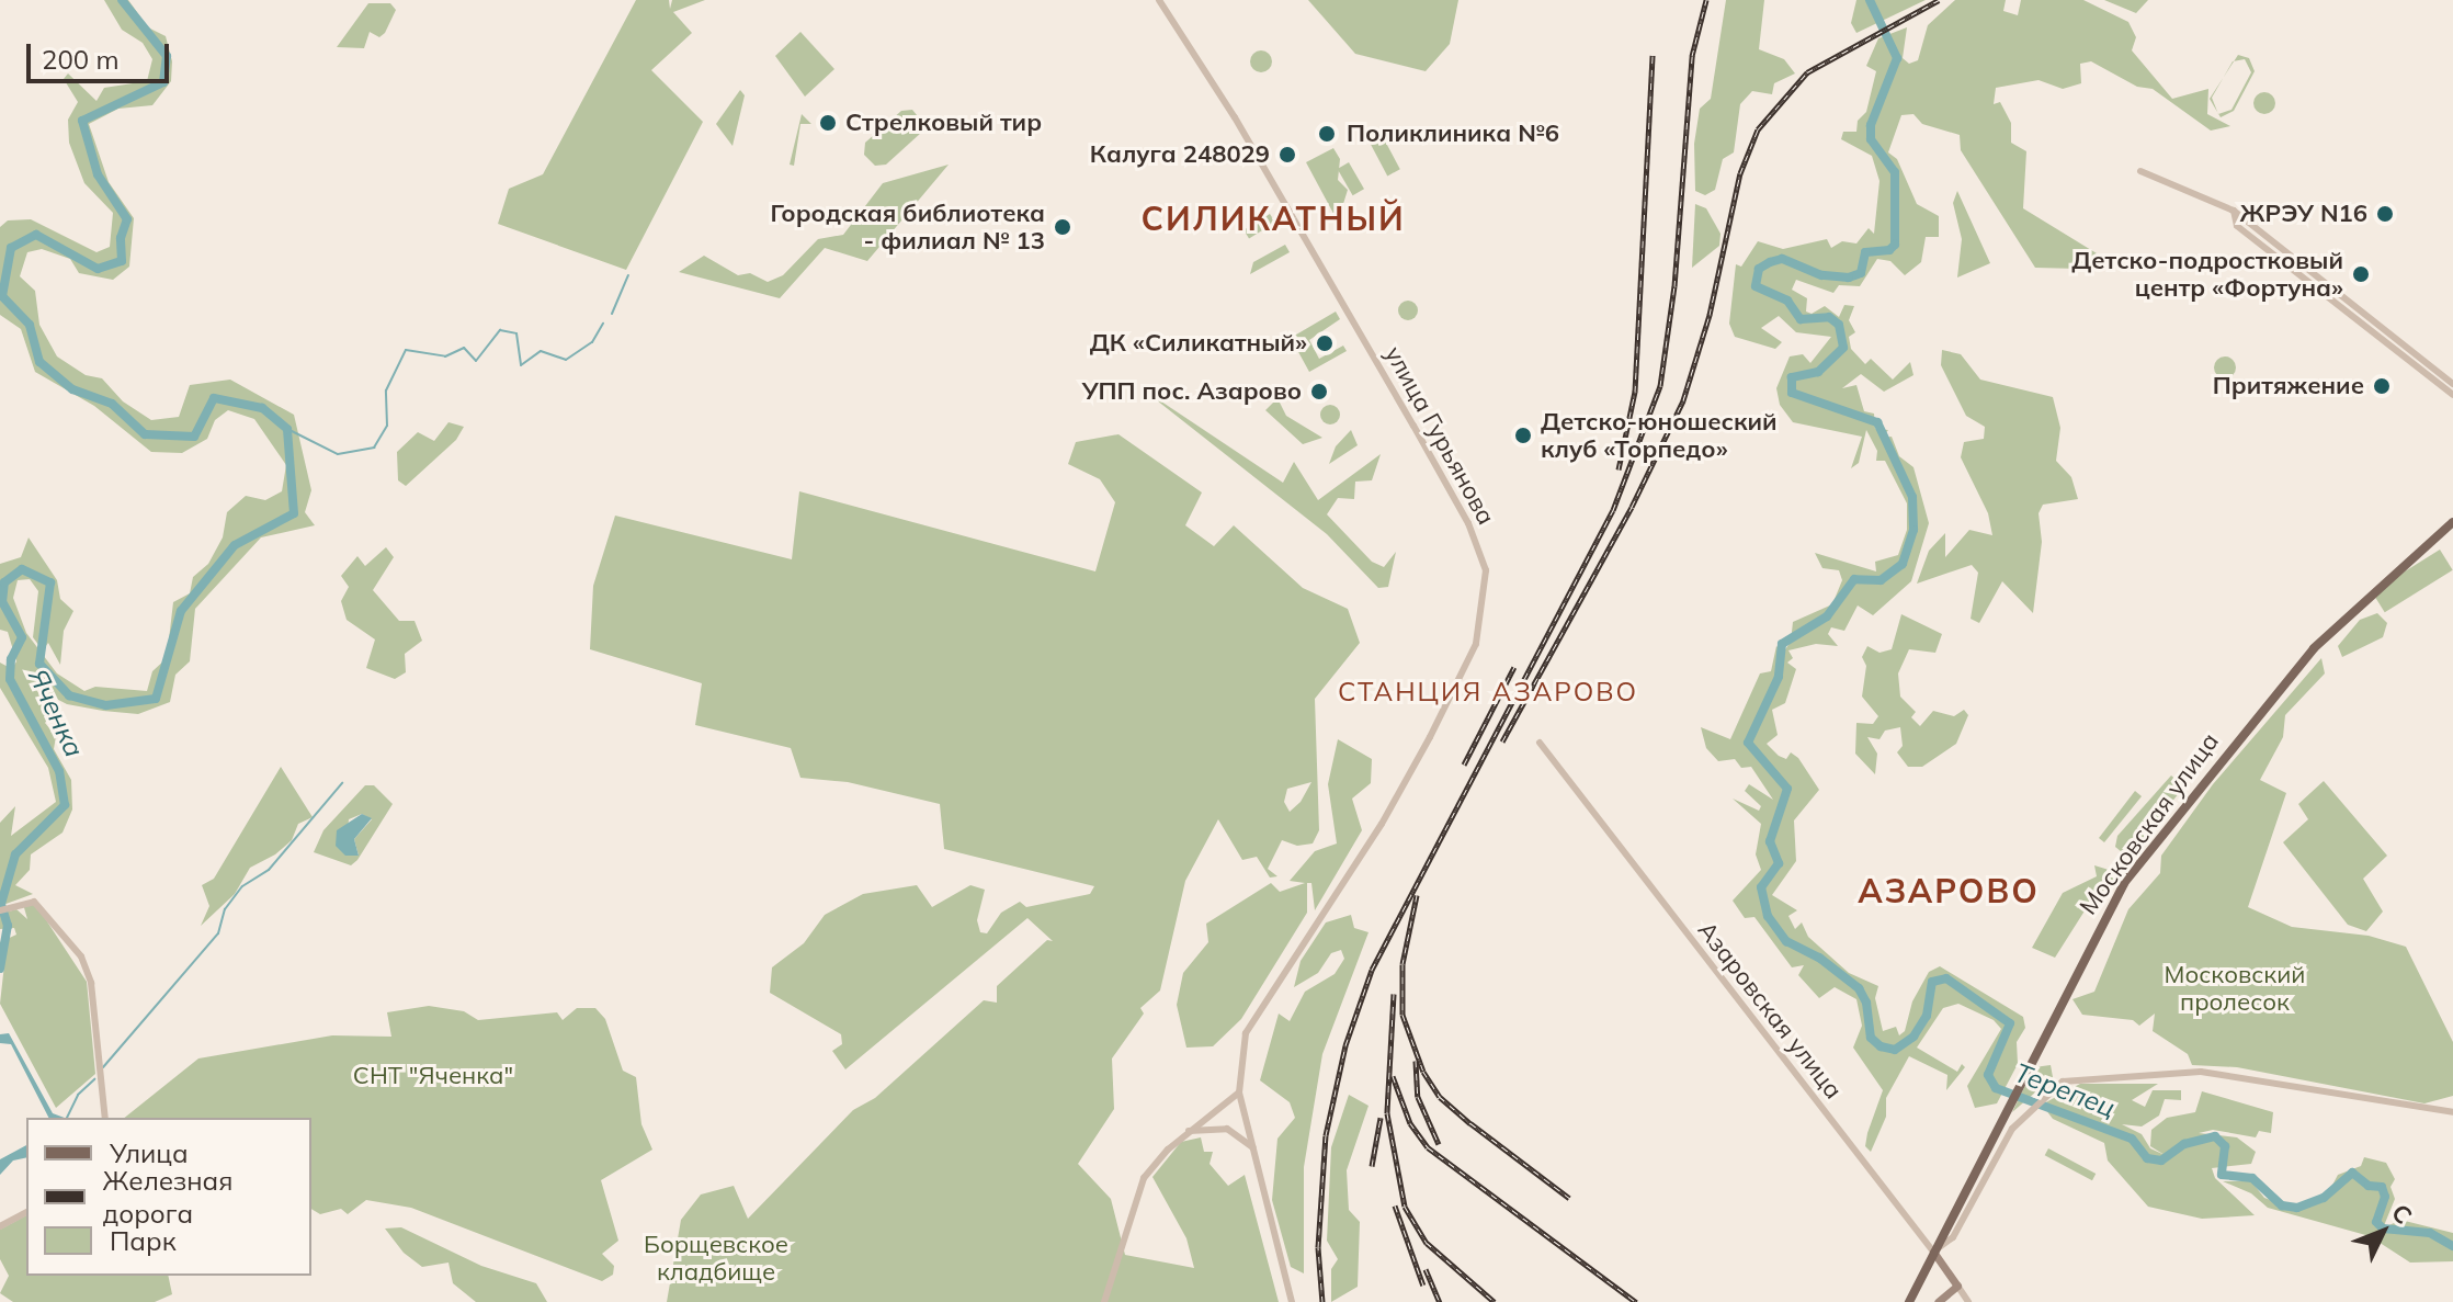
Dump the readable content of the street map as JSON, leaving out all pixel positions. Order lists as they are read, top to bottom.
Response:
{
  "streets": {
    "main road": ["Московская улица", "Азаровская улица"],
    "street": ["улица Гурьянова"]
  },
  "crossings": [
    ["Московская улица", "Азаровская улица"]
  ],
  "districts": ["СИЛИКАТНЫЙ", "СТАНЦИЯ АЗАРОВО", "АЗАРОВО"],
  "water": ["Яченка", "Терепец"],
  "parks": ["Московский пролесок", "СНТ \"Яченка\"", "Борщевское кладбище"],
  "places": [
    "Стрелковый тир",
    "Поликлиника №6",
    "Калуга 248029",
    "ЖРЭУ N16",
    "Городская библиотека - филиал № 13",
    "Детско-подростковый центр «Фортуна»",
    "ДК «Силикатный»",
    "Притяжение",
    "УПП пос. Азарово",
    "Детско-юношеский клуб «Торпедо»"
  ],
  "legend": ["Улица", "Железная дорога", "Парк"],
  "scale_bar": "200 m",
  "north": "top right"
}
